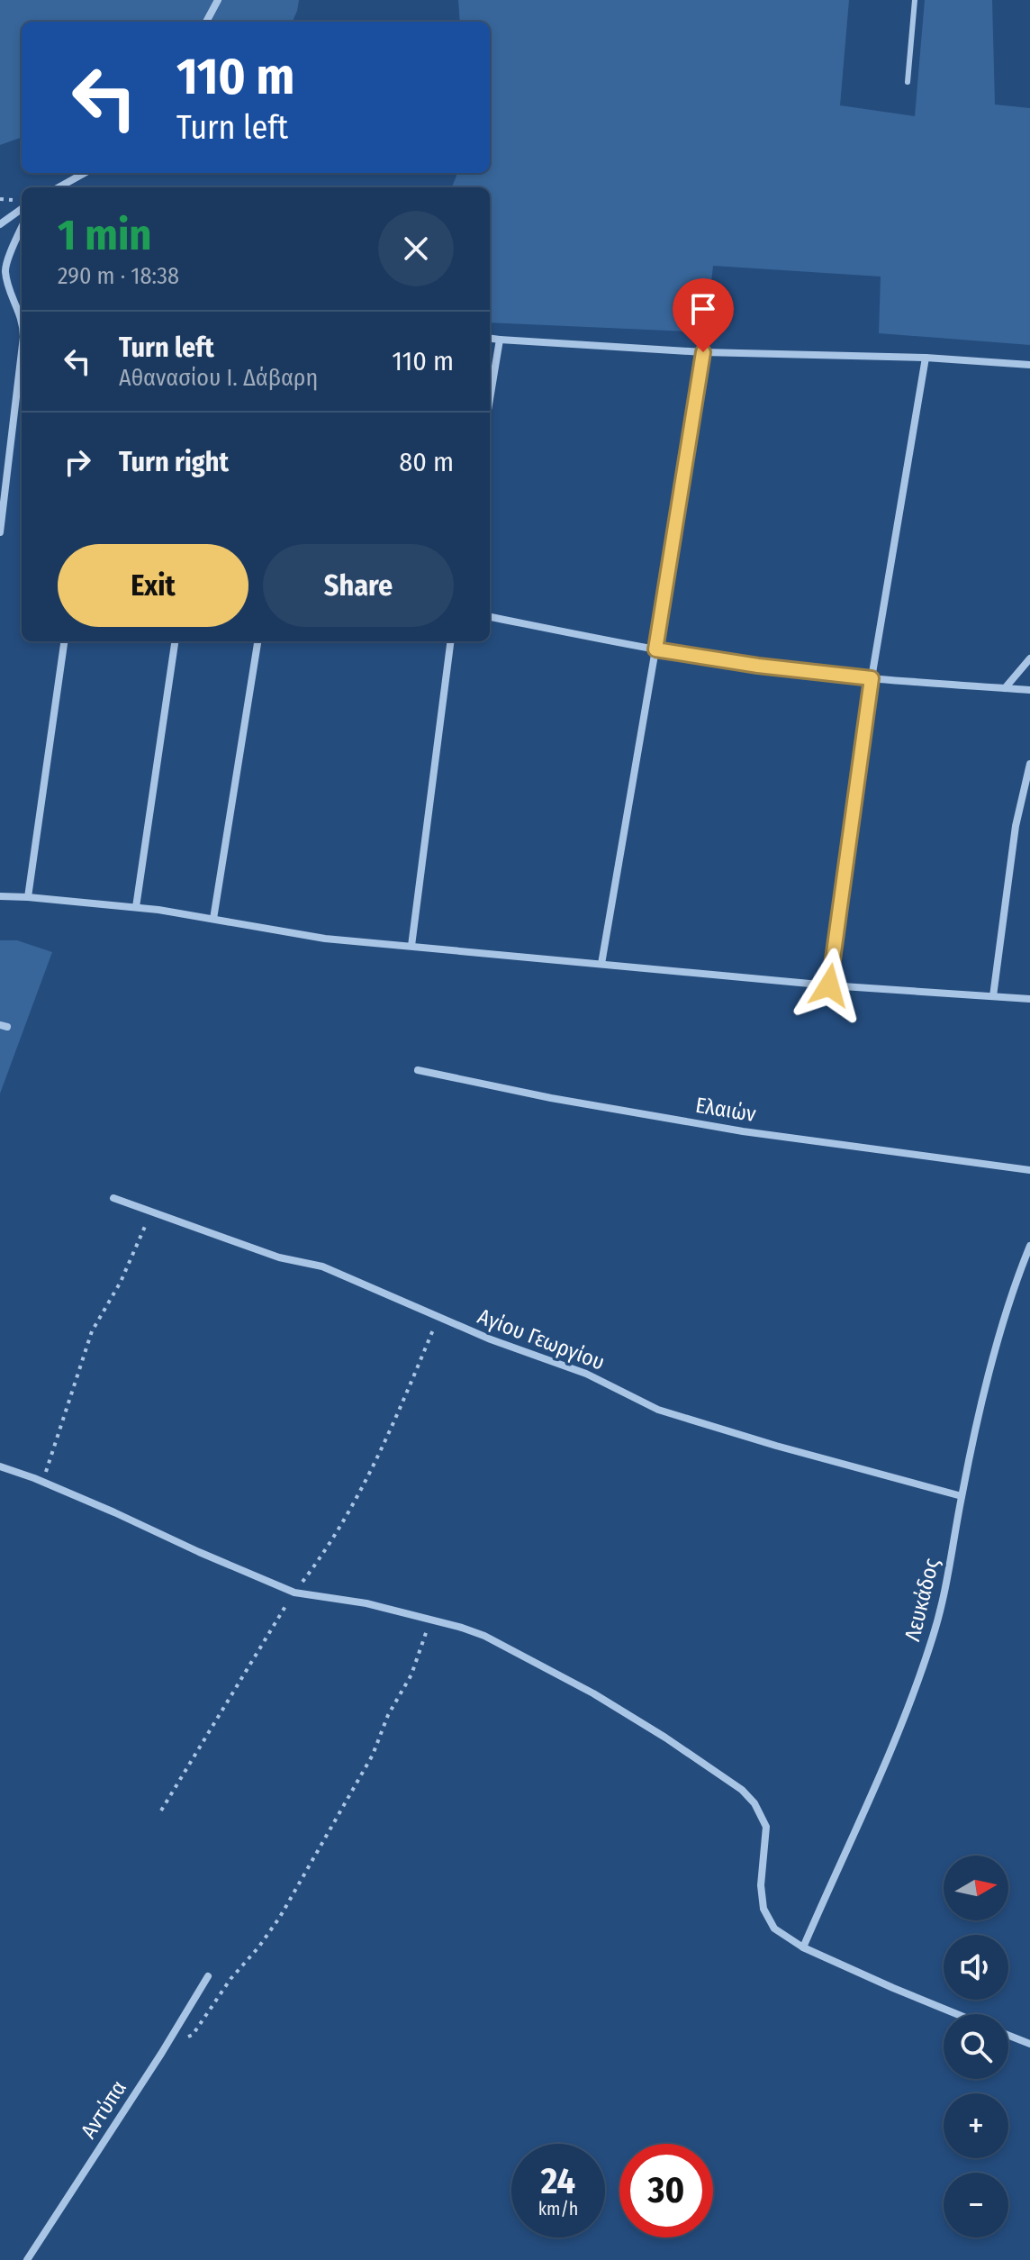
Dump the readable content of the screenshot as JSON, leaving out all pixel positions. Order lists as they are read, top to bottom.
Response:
{
  "streets": {
    "street": [
      "Ελαιών",
      "Αγίου Γεωργίου",
      "Λευκάδος",
      "Αντύπα"
    ]
  },
  "crossings": [
    ["Αγίου Γεωργίου", "Λευκάδος"]
  ],
  "north": "right",
  "page": {
    "turn": ["110 m", "Turn left"],
    "heading": ["1 min", "290 m · 18:38"],
    "list": [
      {
        "name": "Turn left",
        "note": "Αθανασίου Ι. Δάβαρη",
        "value": "110 m"
      },
      {
        "name": "Turn right",
        "value": "80 m"
      }
    ],
    "buttons": ["Exit", "Share"],
    "map_buttons": ["+", "−"],
    "speed": "24 km/h",
    "limit": "30"
  }
}
